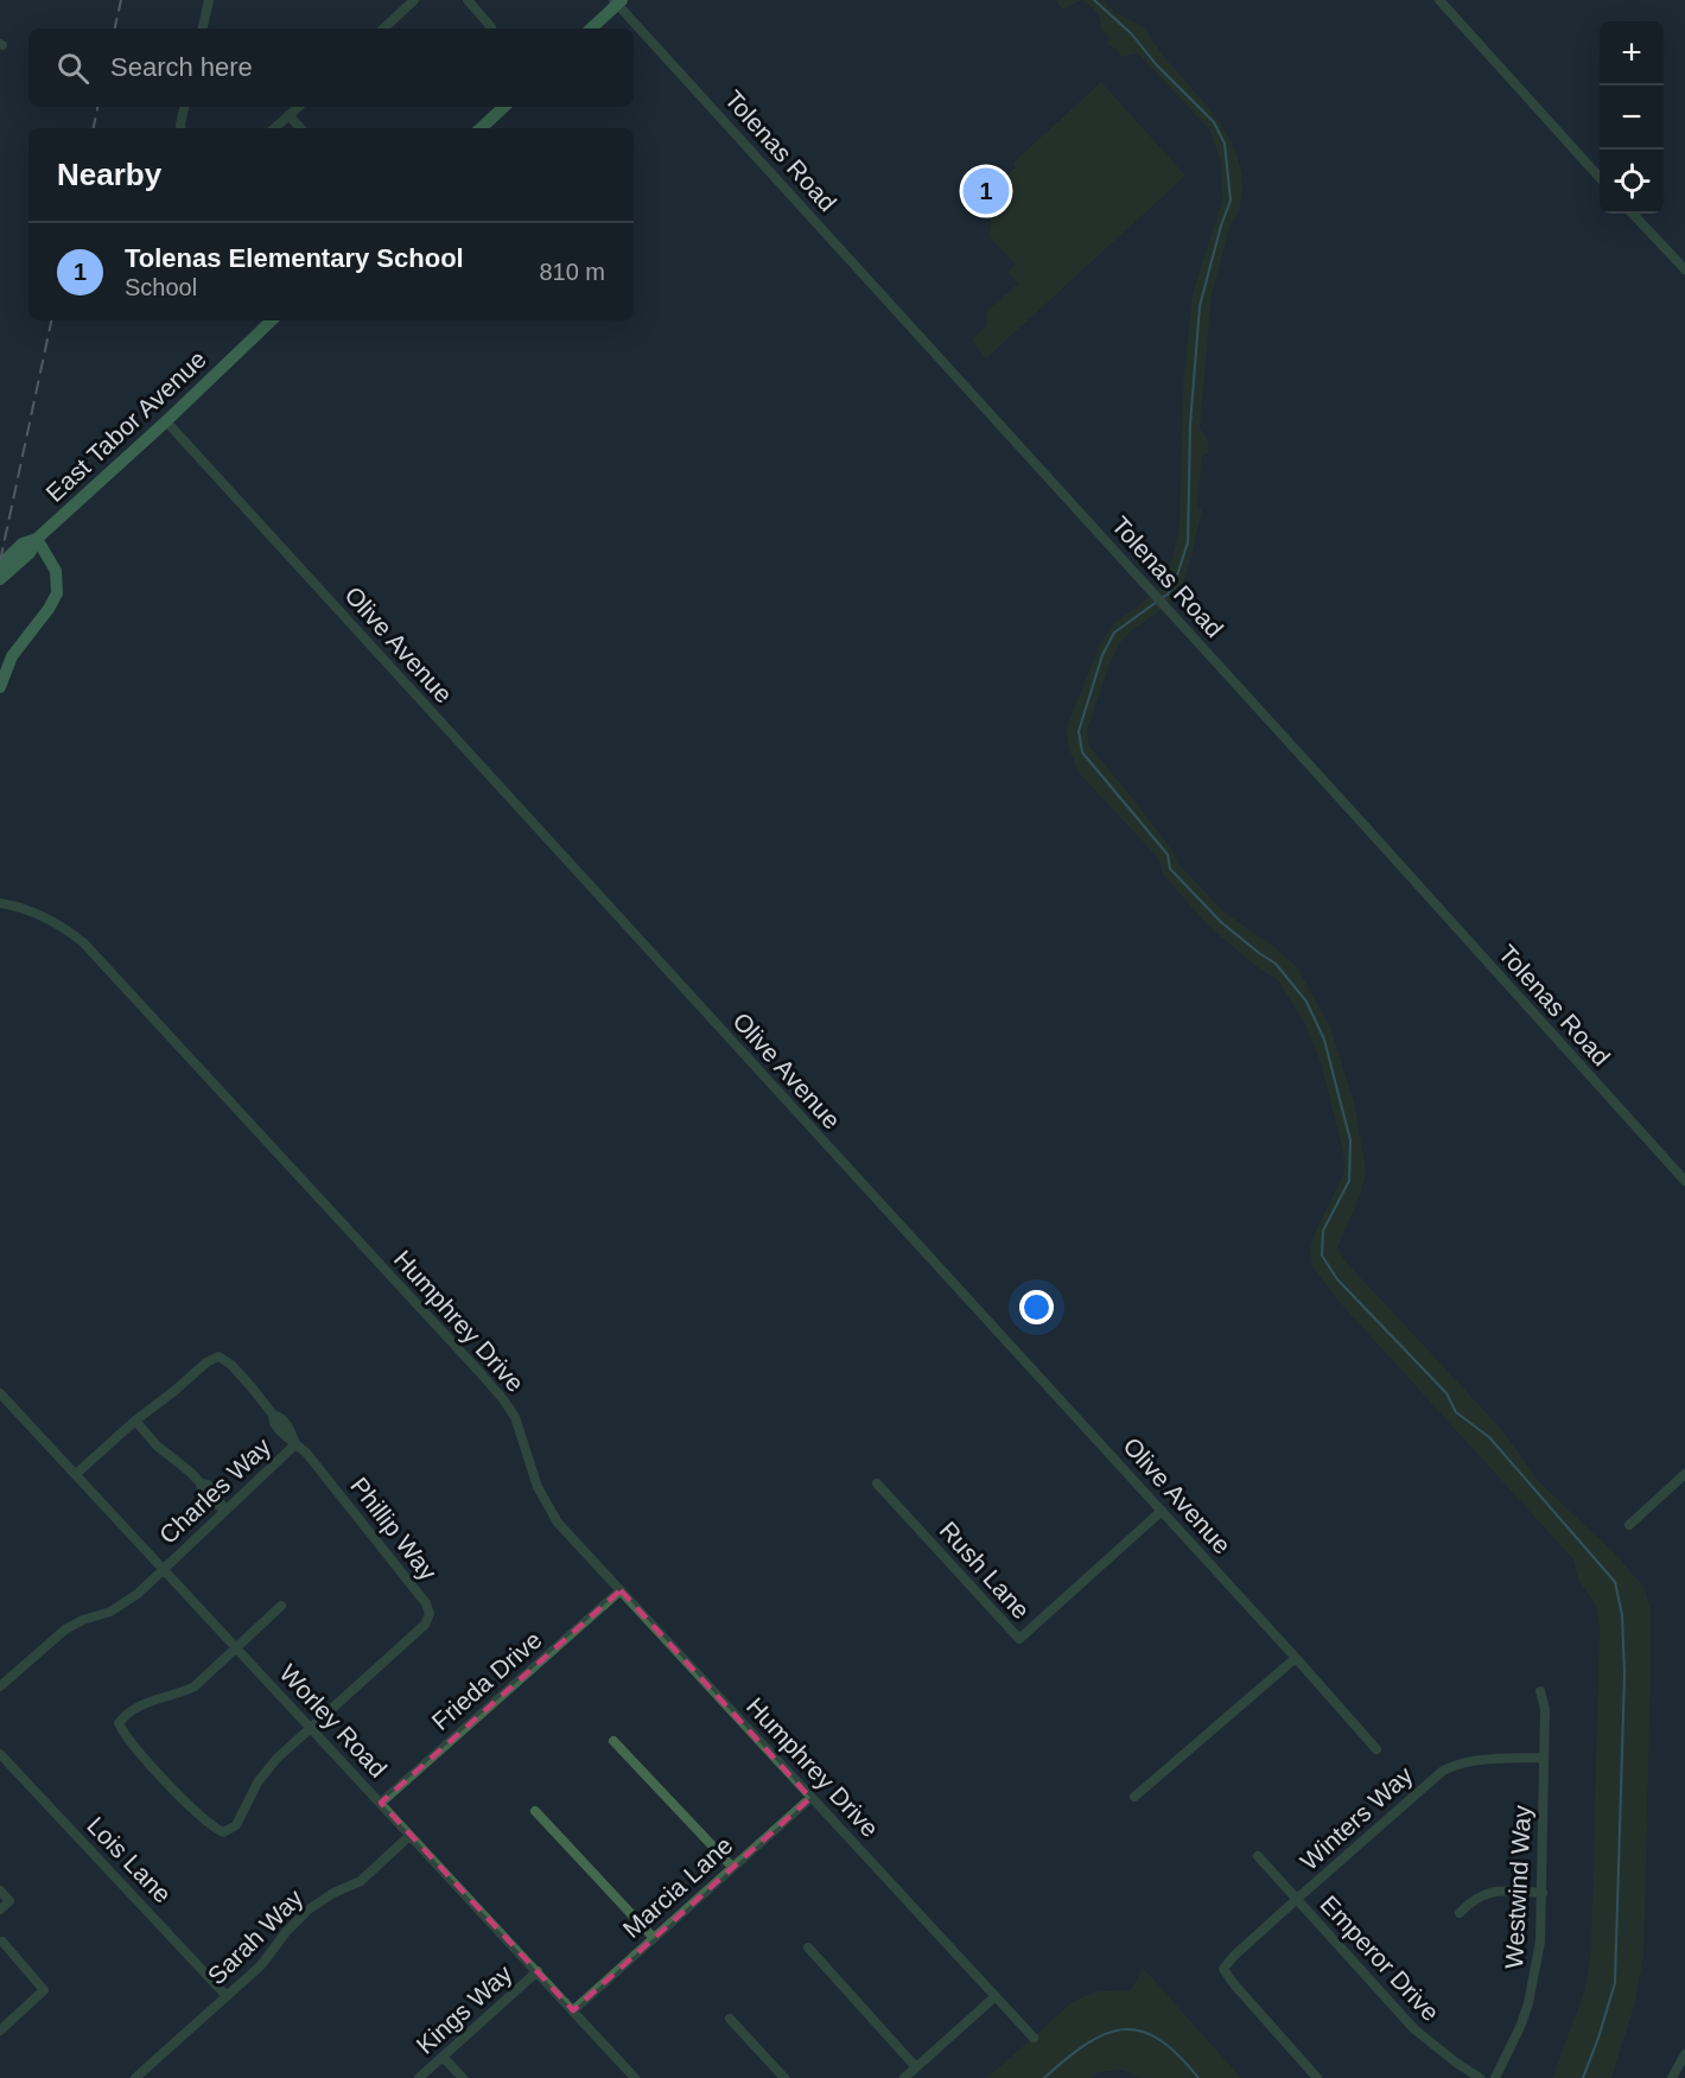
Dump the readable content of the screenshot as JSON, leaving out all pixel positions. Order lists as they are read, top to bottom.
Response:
{
  "streets": {
    "main road": ["East Tabor Avenue"],
    "street": [
      "Tolenas Road",
      "Olive Avenue",
      "Humphrey Drive",
      "Charles Way",
      "Phillip Way",
      "Rush Lane",
      "Frieda Drive",
      "Worley Road",
      "Winters Way",
      "Lois Lane",
      "Marcia Lane",
      "Westwind Way",
      "Sarah Way",
      "Emperor Drive",
      "Kings Way"
    ]
  },
  "crossings": [
    ["East Tabor Avenue", "Olive Avenue"],
    ["Olive Avenue", "Rush Lane"],
    ["Humphrey Drive", "Frieda Drive"],
    ["Humphrey Drive", "Marcia Lane"],
    ["Charles Way", "Phillip Way"],
    ["Charles Way", "Worley Road"],
    ["Phillip Way", "Worley Road"],
    ["Frieda Drive", "Worley Road"],
    ["Worley Road", "Marcia Lane"],
    ["Worley Road", "Sarah Way"],
    ["Worley Road", "Kings Way"],
    ["Winters Way", "Westwind Way"],
    ["Winters Way", "Emperor Drive"],
    ["Lois Lane", "Sarah Way"]
  ],
  "page": {
    "map_buttons": ["+", "−"],
    "search": "Search here",
    "heading": "Nearby",
    "pins": "1",
    "list": [
      {
        "mark": "1",
        "name": "Tolenas Elementary School",
        "note": "School",
        "value": "810 m"
      }
    ]
  }
}
